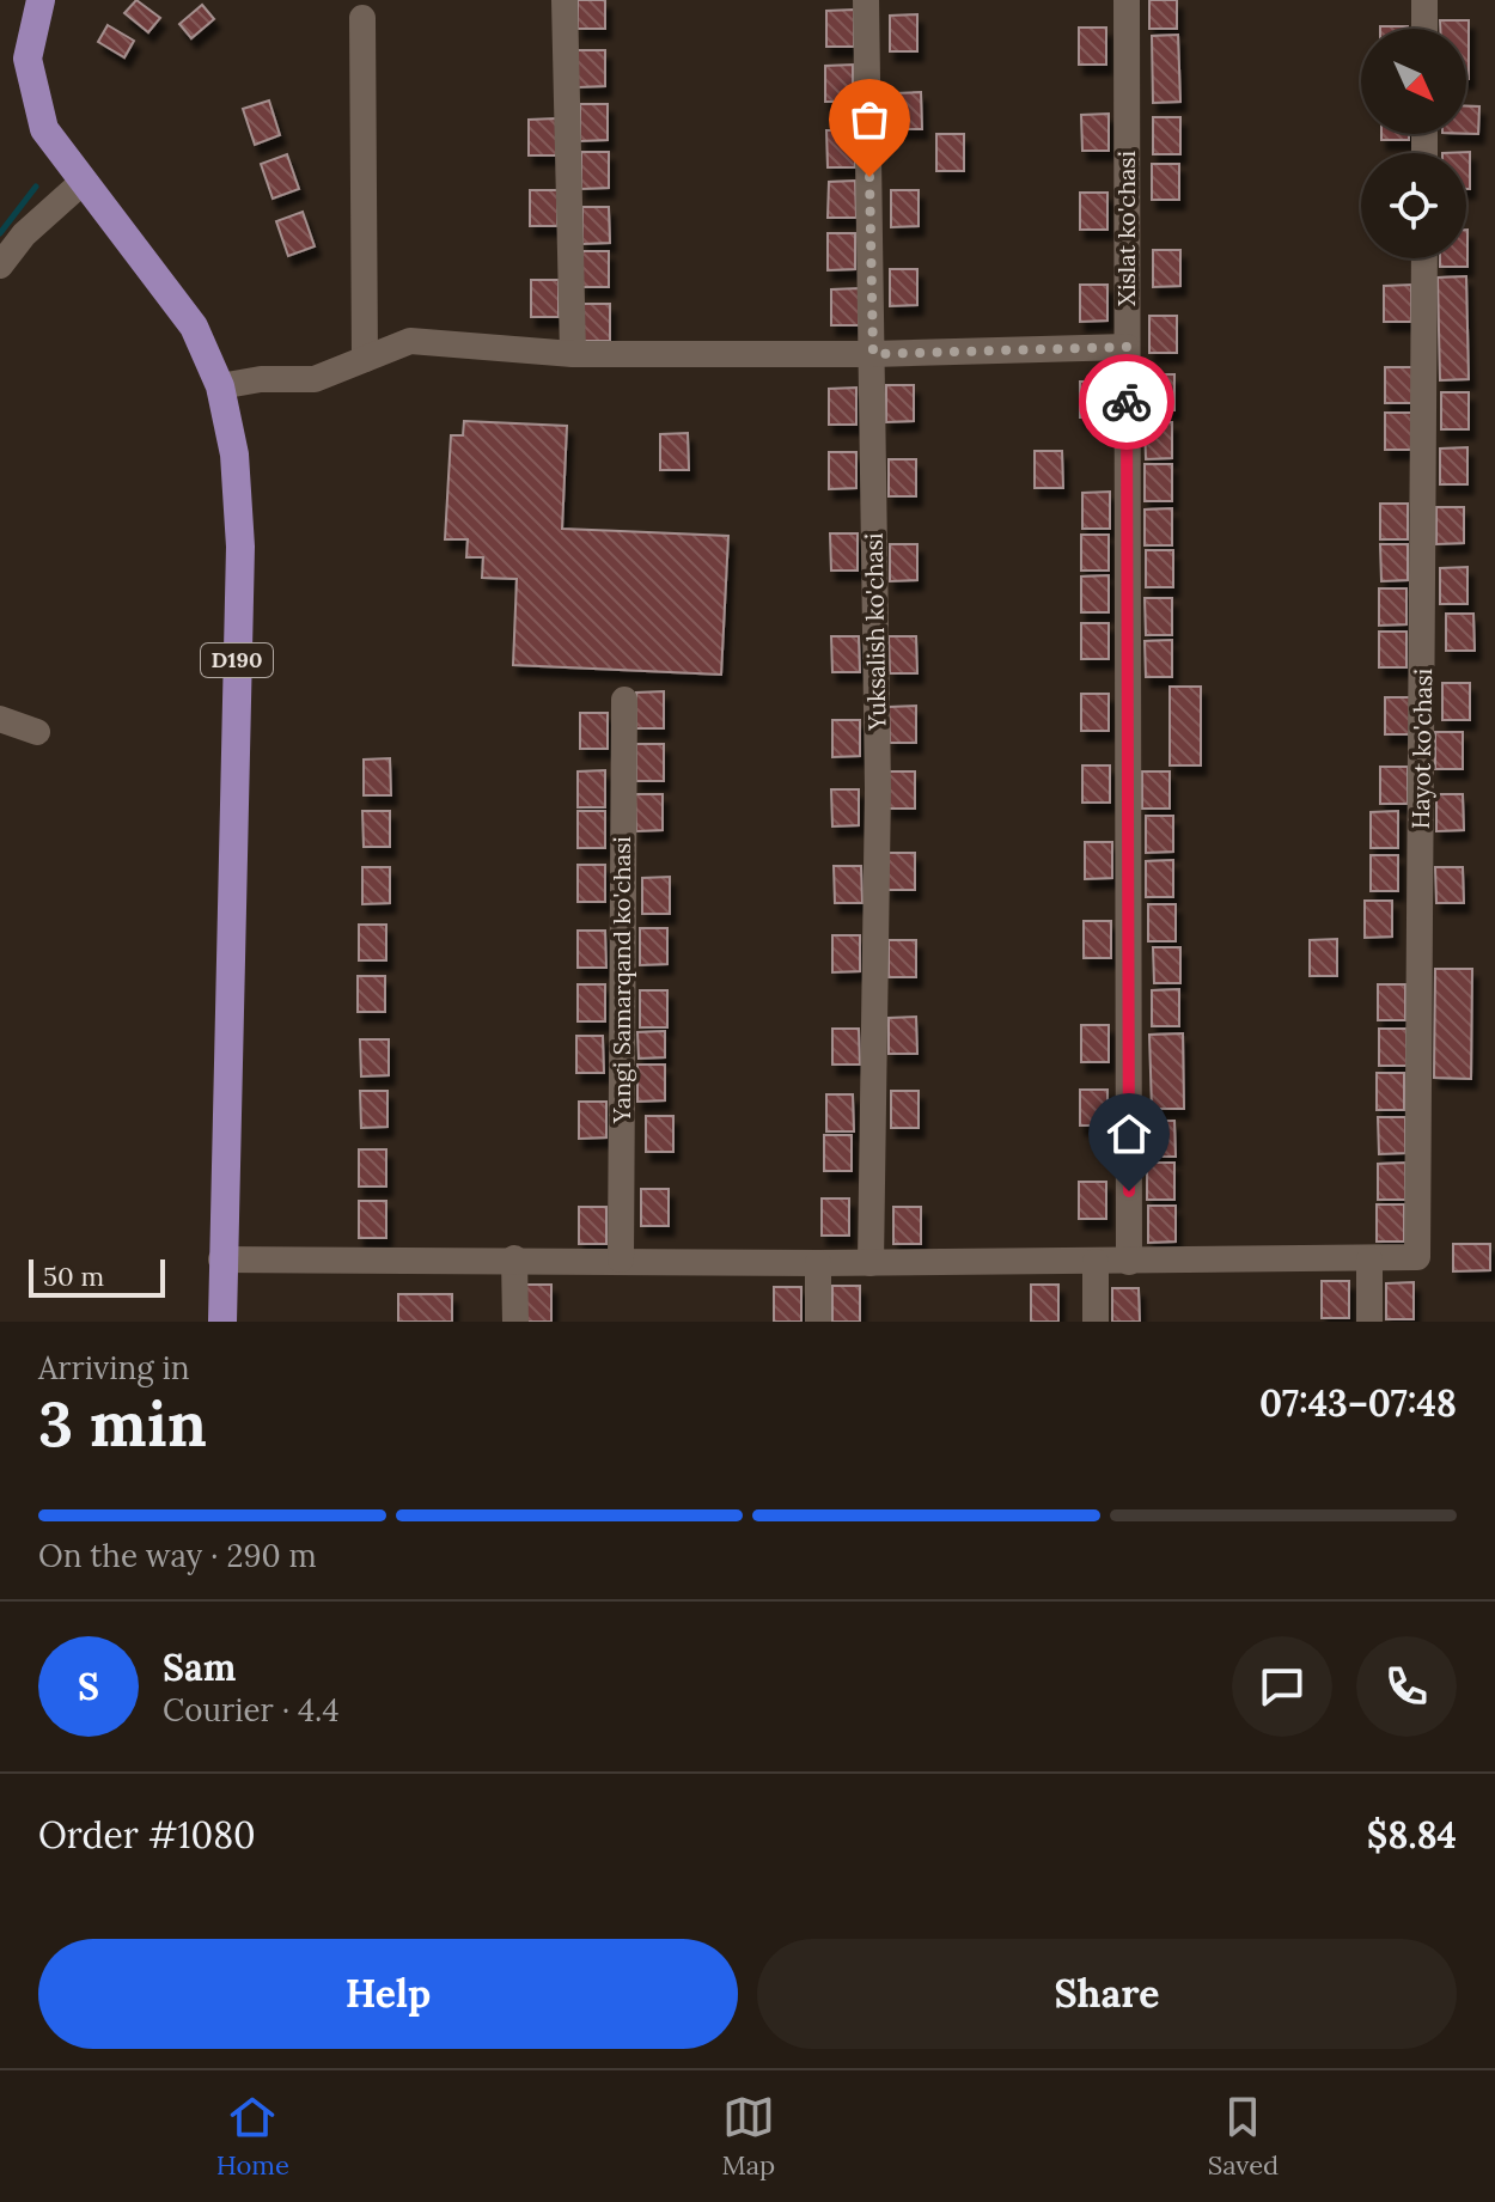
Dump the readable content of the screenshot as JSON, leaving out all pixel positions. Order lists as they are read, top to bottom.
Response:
{
  "streets": {
    "main road": ["D190"],
    "street": [
      "Xislat ko'chasi",
      "Yuksalish ko'chasi",
      "Hayot ko'chasi",
      "Yangi Samarqand ko'chasi"
    ]
  },
  "scale_bar": "50 m",
  "north": "bottom right",
  "page": {
    "scale": "50 m",
    "heading": ["3 min", "Arriving in", "07:43–07:48"],
    "panel": [
      "Sam",
      "Courier · 4.4",
      "Order #1080",
      "$8.84"
    ],
    "bar": "On the way · 290 m",
    "round": "S",
    "buttons": ["Help", "Share"],
    "tabs": ["Home", "Map", "Saved"]
  }
}
